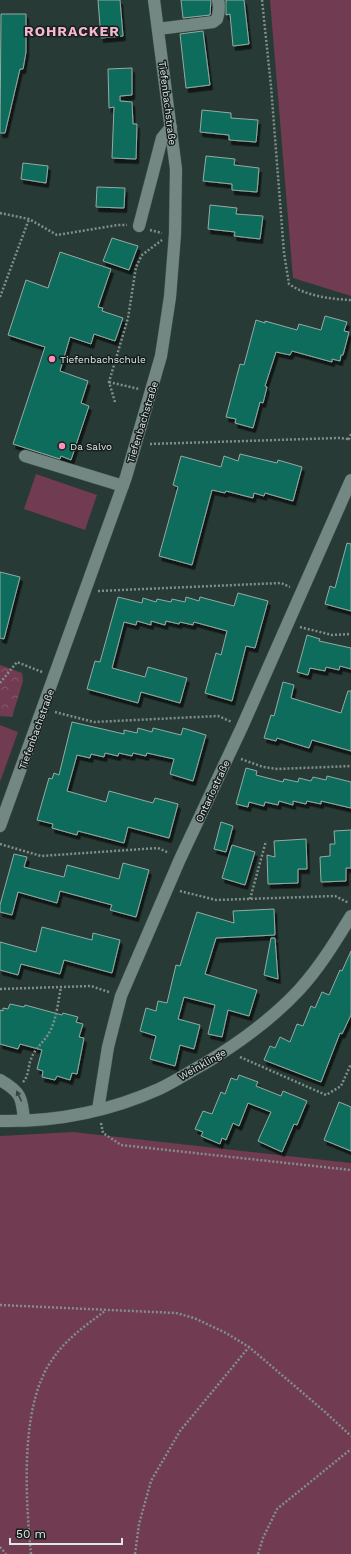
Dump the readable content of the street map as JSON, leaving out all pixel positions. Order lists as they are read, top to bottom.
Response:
{
  "streets": {
    "street": ["Tiefenbachstraße", "Ontariostraße", "Weinklinge"]
  },
  "crossings": [
    ["Ontariostraße", "Weinklinge"]
  ],
  "districts": ["ROHRACKER"],
  "places": ["Tiefenbachschule", "Da Salvo"],
  "scale_bar": "50 m"
}
